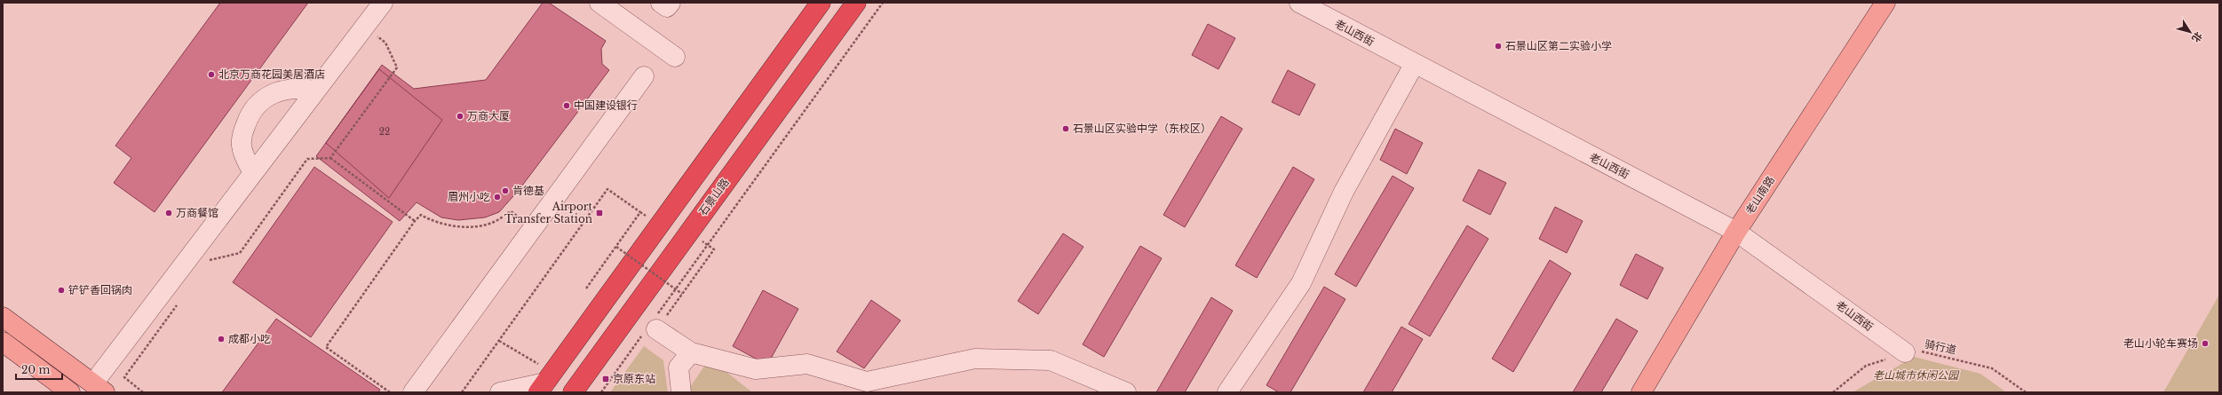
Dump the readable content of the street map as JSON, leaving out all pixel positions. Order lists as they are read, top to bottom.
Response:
{
  "streets": {
    "highway": ["石景山路"],
    "main road": ["老山南路"],
    "street": ["老山西街"],
    "path": ["骑行道"]
  },
  "crossings": [
    ["老山西街", "老山南路"],
    ["老山西街", "骑行道"]
  ],
  "parks": ["老山城市休闲公园"],
  "places": {
    "other": [
      "石景山区第二实验小学",
      "北京万商花园美居酒店",
      "中国建设银行",
      "万商大厦",
      "石景山区实验中学（东校区）",
      "肯德基",
      "眉州小吃",
      "万商餐馆",
      "铲铲香回锅肉",
      "成都小吃",
      "老山小轮车赛场"
    ],
    "transit": ["Airport Transfer Station", "京原东站"]
  },
  "house_numbers": ["22"],
  "scale_bar": "20 m",
  "north": "bottom right"
}
